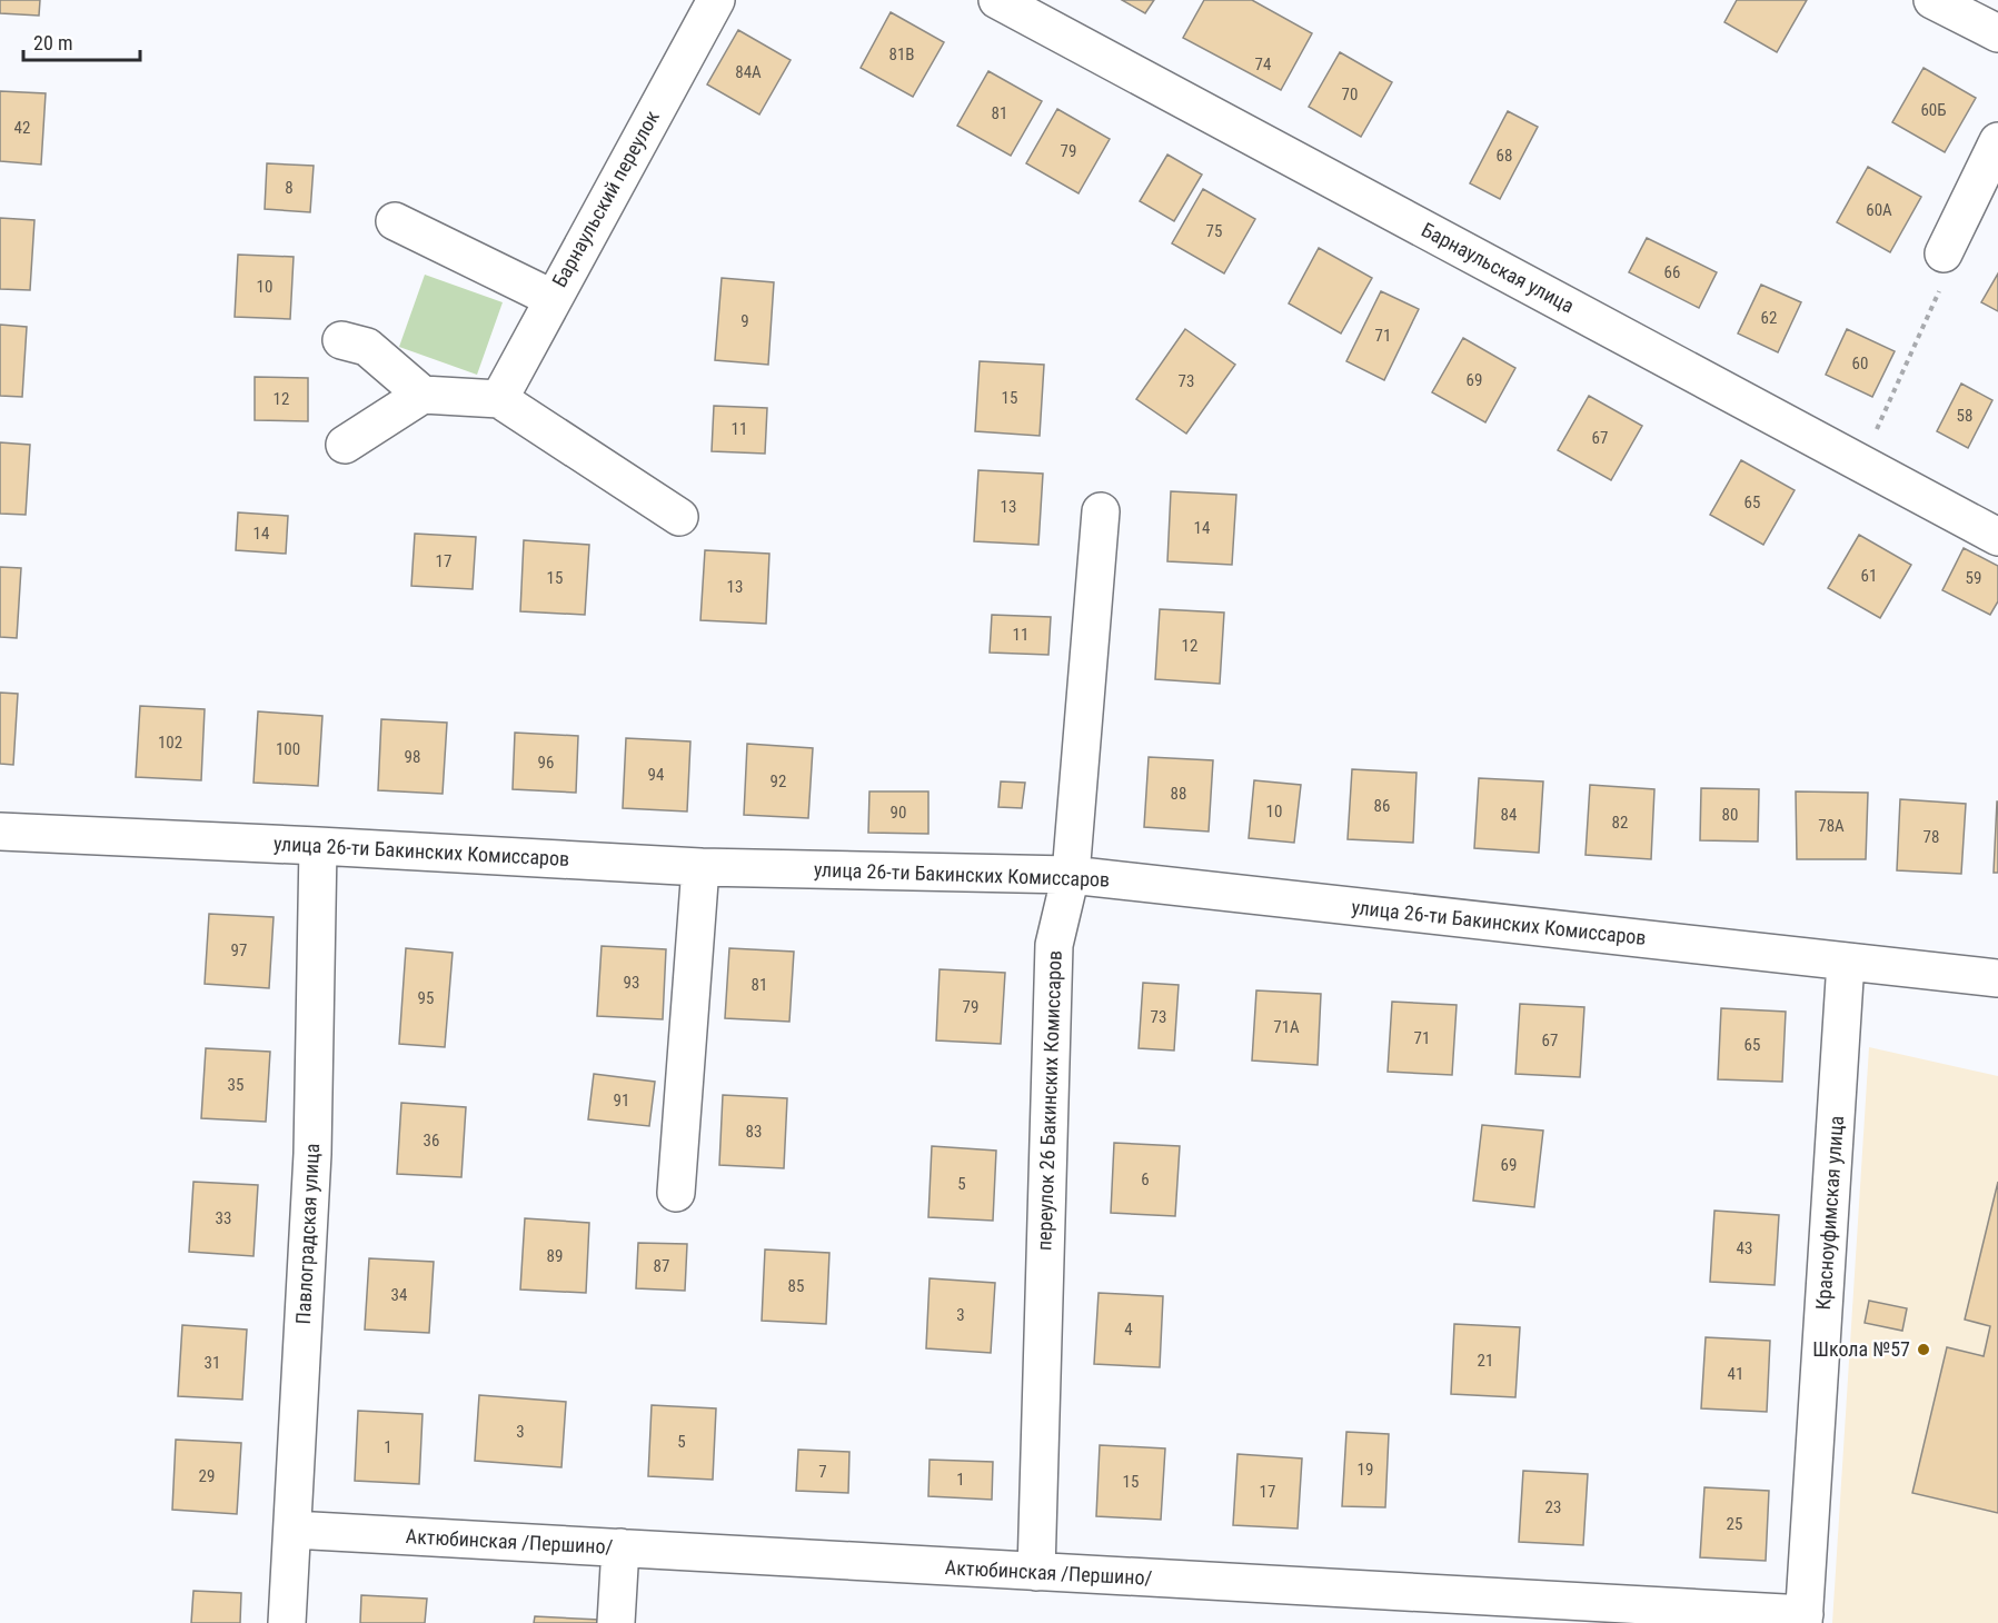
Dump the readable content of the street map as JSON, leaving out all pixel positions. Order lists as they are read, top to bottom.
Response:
{
  "streets": {
    "street": [
      "Барнаульский переулок",
      "Барнаульская улица",
      "улица 26-ти Бакинских Комиссаров",
      "переулок 26 Бакинских Комиссаров",
      "Красноуфимская улица",
      "Павлоградская улица",
      "Актюбинская /Першино/"
    ]
  },
  "crossings": [
    ["улица 26-ти Бакинских Комиссаров", "переулок 26 Бакинских Комиссаров"],
    ["улица 26-ти Бакинских Комиссаров", "Красноуфимская улица"],
    ["улица 26-ти Бакинских Комиссаров", "Павлоградская улица"],
    ["переулок 26 Бакинских Комиссаров", "Актюбинская /Першино/"],
    ["Красноуфимская улица", "Актюбинская /Першино/"],
    ["Павлоградская улица", "Актюбинская /Першино/"]
  ],
  "places": ["Школа №57"],
  "house_numbers": [
    "81В",
    "74",
    "84А",
    "70",
    "60Б",
    "81",
    "42",
    "79",
    "68",
    "8",
    "60А",
    "75",
    "66",
    "10",
    "62",
    "9",
    "71",
    "60",
    "69",
    "73",
    "15",
    "12",
    "58",
    "11",
    "67",
    "65",
    "13",
    "14",
    "14",
    "17",
    "61",
    "15",
    "59",
    "13",
    "11",
    "12",
    "102",
    "100",
    "98",
    "96",
    "94",
    "92",
    "88",
    "86",
    "10",
    "90",
    "84",
    "80",
    "82",
    "78А",
    "78",
    "97",
    "93",
    "81",
    "95",
    "79",
    "73",
    "71А",
    "71",
    "67",
    "65",
    "35",
    "91",
    "83",
    "36",
    "69",
    "6",
    "5",
    "33",
    "43",
    "89",
    "87",
    "85",
    "34",
    "3",
    "4",
    "21",
    "31",
    "41",
    "3",
    "5",
    "1",
    "19",
    "7",
    "29",
    "1",
    "15",
    "17",
    "23",
    "25"
  ],
  "scale_bar": "20 m"
}
